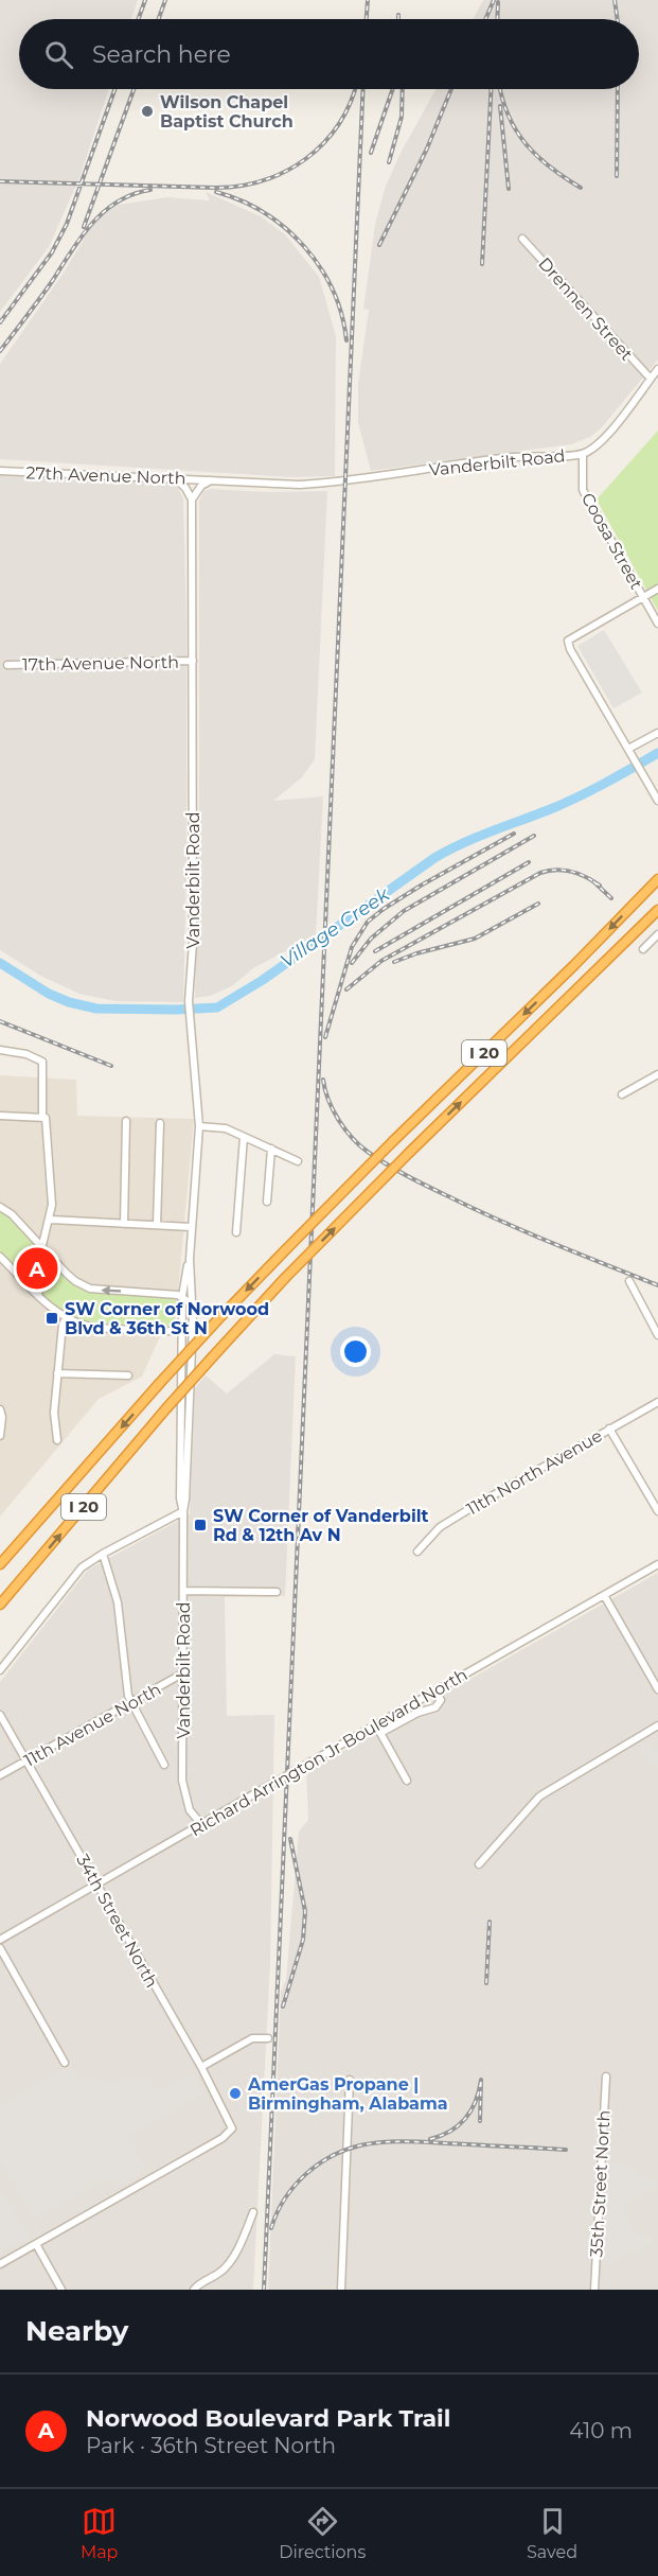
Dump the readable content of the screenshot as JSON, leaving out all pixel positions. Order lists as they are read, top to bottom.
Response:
{
  "streets": {
    "highway": ["I 20"],
    "street": [
      "Drennen Street",
      "Vanderbilt Road",
      "27th Avenue North",
      "Coosa Street",
      "17th Avenue North",
      "11th North Avenue",
      "11th Avenue North",
      "Richard Arrington Jr Boulevard North",
      "34th Street North",
      "35th Street North"
    ]
  },
  "crossings": [
    ["Drennen Street", "Vanderbilt Road"],
    ["Vanderbilt Road", "27th Avenue North"],
    ["Vanderbilt Road", "Coosa Street"],
    ["Vanderbilt Road", "17th Avenue North"],
    ["Vanderbilt Road", "11th Avenue North"],
    ["Vanderbilt Road", "Richard Arrington Jr Boulevard North"],
    ["11th Avenue North", "34th Street North"],
    ["Richard Arrington Jr Boulevard North", "34th Street North"]
  ],
  "water": ["Village Creek"],
  "places": {
    "other": ["Wilson Chapel Baptist Church", "AmerGas Propane | Birmingham, Alabama"],
    "transit": ["SW Corner of Norwood Blvd & 36th St N", "SW Corner of Vanderbilt Rd & 12th Av N"]
  },
  "page": {
    "search": "Search here",
    "pins": "A",
    "heading": "Nearby",
    "list": [
      {
        "mark": "A",
        "name": "Norwood Boulevard Park Trail",
        "note": "Park · 36th Street North",
        "value": "410 m"
      }
    ],
    "nav": ["Map", "Directions", "Saved"]
  }
}
